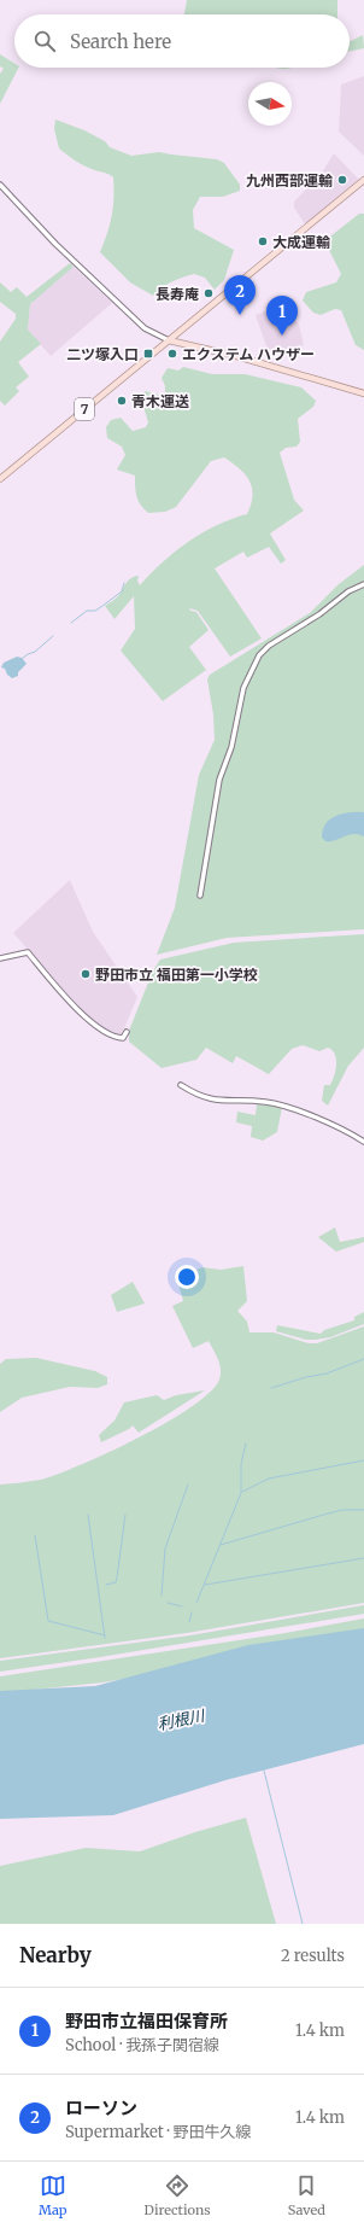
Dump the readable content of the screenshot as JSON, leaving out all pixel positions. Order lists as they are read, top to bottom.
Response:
{
  "streets": {
    "main road": ["7"]
  },
  "water": ["利根川"],
  "places": {
    "other": [
      "九州西部運輸",
      "大成運輸",
      "長寿庵",
      "エクステム ハウザー",
      "青木運送",
      "野田市立 福田第一小学校"
    ],
    "transit": ["二ツ塚入口"]
  },
  "north": "right",
  "page": {
    "search": "Search here",
    "pins": ["2", "1"],
    "heading": ["Nearby", "2 results"],
    "list": [
      {
        "mark": "1",
        "name": "野田市立福田保育所",
        "note": "School · 我孫子関宿線",
        "value": "1.4 km"
      },
      {
        "mark": "2",
        "name": "ローソン",
        "note": "Supermarket · 野田牛久線",
        "value": "1.4 km"
      }
    ],
    "nav": ["Map", "Directions", "Saved"]
  }
}
